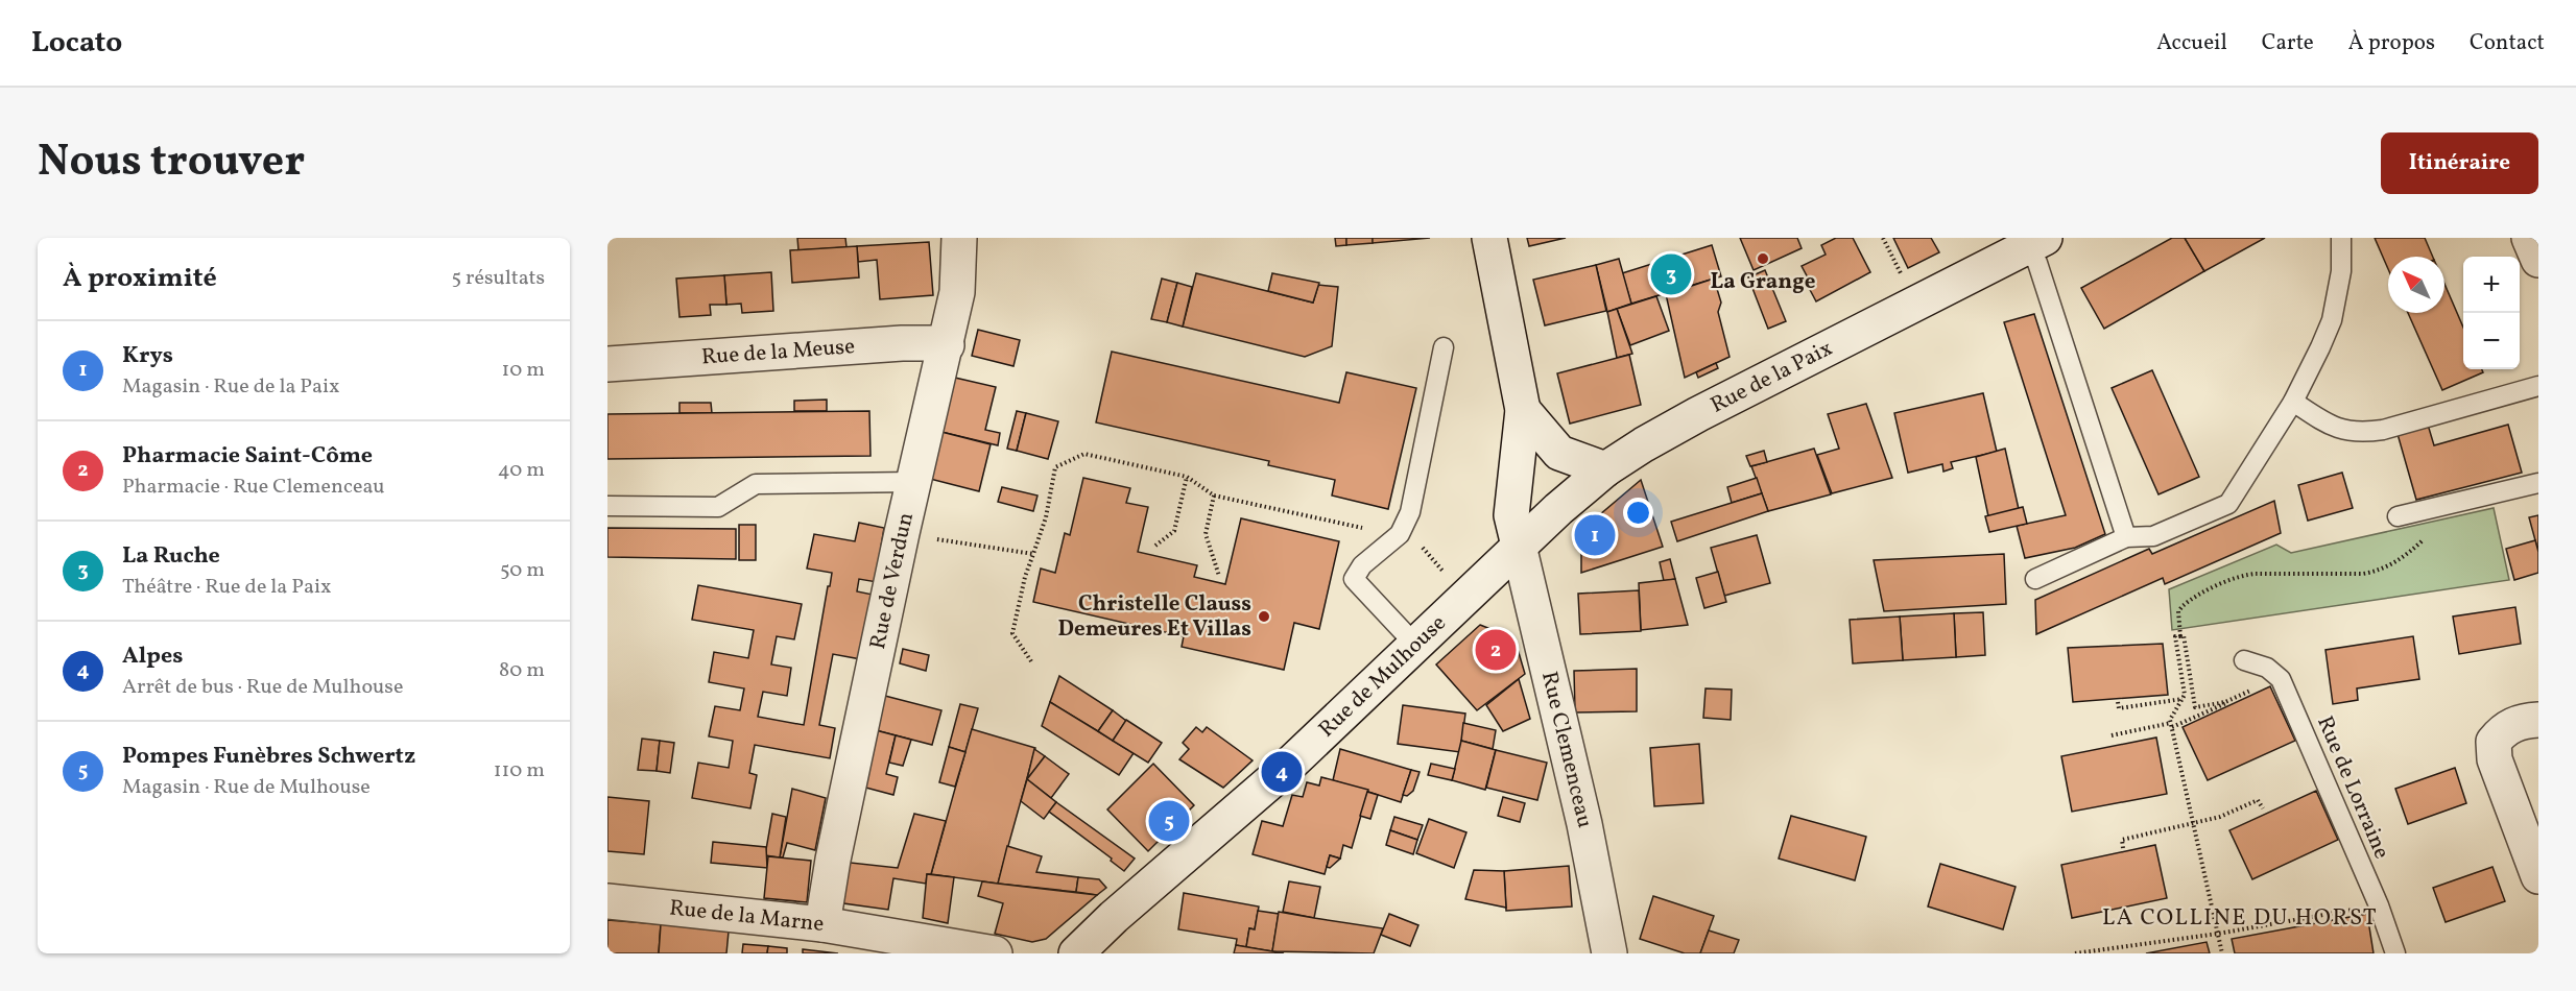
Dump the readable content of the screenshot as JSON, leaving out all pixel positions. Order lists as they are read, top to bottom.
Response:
{
  "streets": {
    "street": [
      "Rue de la Meuse",
      "Rue de la Paix",
      "Rue de Verdun",
      "Rue de Mulhouse",
      "Rue Clemenceau",
      "Rue de la Marne"
    ],
    "lane": ["Rue de Lorraine"]
  },
  "crossings": [
    ["Rue de la Meuse", "Rue de Verdun"],
    ["Rue de la Paix", "Rue de Mulhouse"],
    ["Rue de la Paix", "Rue Clemenceau"],
    ["Rue de Verdun", "Rue de la Marne"],
    ["Rue de Mulhouse", "Rue Clemenceau"]
  ],
  "districts": ["LA COLLINE DU HORST"],
  "places": ["La Grange", "Christelle Clauss Demeures Et Villas"],
  "north": "top left",
  "page": {
    "header": "Locato",
    "nav": [
      "Accueil",
      "Carte",
      "À propos",
      "Contact"
    ],
    "title": "Nous trouver",
    "buttons": "Itinéraire",
    "heading": ["À proximité", "5 résultats"],
    "pins": [
      "3",
      "1",
      "2",
      "4",
      "5"
    ],
    "map_buttons": ["+", "−"],
    "list": [
      {
        "mark": "1",
        "name": "Krys",
        "note": "Magasin · Rue de la Paix",
        "value": "10 m"
      },
      {
        "mark": "2",
        "name": "Pharmacie Saint-Côme",
        "note": "Pharmacie · Rue Clemenceau",
        "value": "40 m"
      },
      {
        "mark": "3",
        "name": "La Ruche",
        "note": "Théâtre · Rue de la Paix",
        "value": "50 m"
      },
      {
        "mark": "4",
        "name": "Alpes",
        "note": "Arrêt de bus · Rue de Mulhouse",
        "value": "80 m"
      },
      {
        "mark": "5",
        "name": "Pompes Funèbres Schwertz",
        "note": "Magasin · Rue de Mulhouse",
        "value": "110 m"
      }
    ]
  }
}
